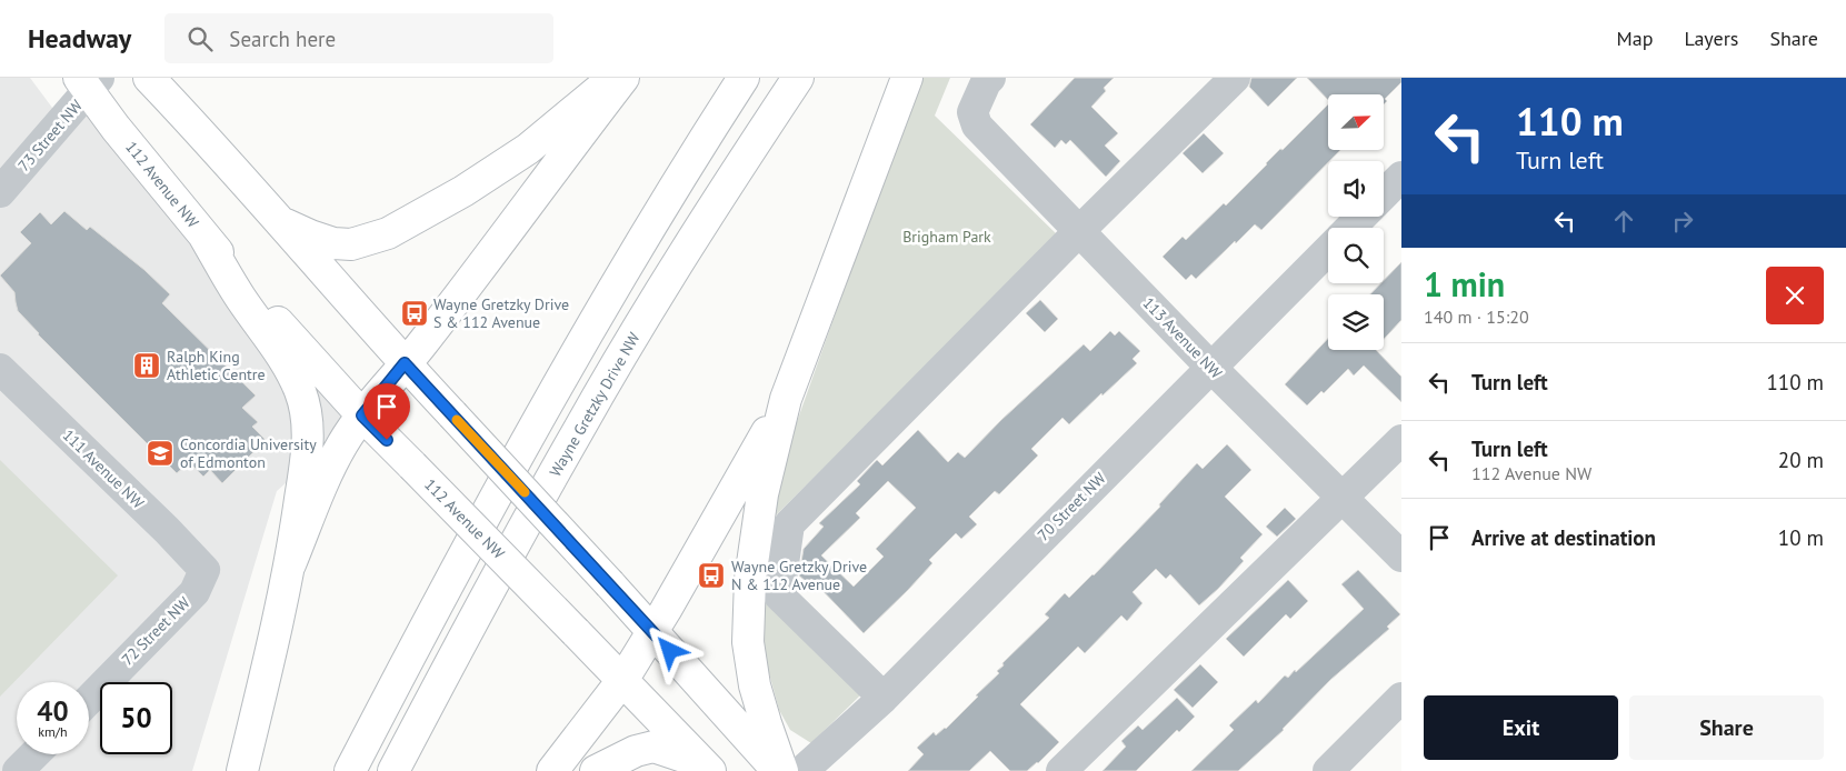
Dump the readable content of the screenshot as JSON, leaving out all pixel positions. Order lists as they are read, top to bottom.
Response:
{
  "streets": {
    "main road": ["112 Avenue NW", "Wayne Gretzky Drive NW"],
    "street": [
      "73 Street NW",
      "113 Avenue NW",
      "111 Avenue NW",
      "70 Street NW",
      "72 Street NW"
    ]
  },
  "crossings": [
    ["73 Street NW", "112 Avenue NW"],
    ["113 Avenue NW", "70 Street NW"],
    ["111 Avenue NW", "72 Street NW"]
  ],
  "parks": ["Brigham Park"],
  "places": {
    "bus stop": ["Wayne Gretzky Drive S & 112 Avenue", "Wayne Gretzky Drive N & 112 Avenue"],
    "building": ["Ralph King Athletic Centre"],
    "school or university": ["Concordia University of Edmonton"]
  },
  "north": "top right",
  "page": {
    "header": "Headway",
    "search": "Search here",
    "nav": ["Map", "Layers", "Share"],
    "turn": ["110 m", "Turn left"],
    "heading": ["1 min", "140 m · 15:20"],
    "list": [
      {
        "name": "Turn left",
        "value": "110 m"
      },
      {
        "name": "Turn left",
        "note": "112 Avenue NW",
        "value": "20 m"
      },
      {
        "name": "Arrive at destination",
        "value": "10 m"
      }
    ],
    "speed": "40 km/h",
    "limit": "50",
    "buttons": ["Exit", "Share"]
  }
}
